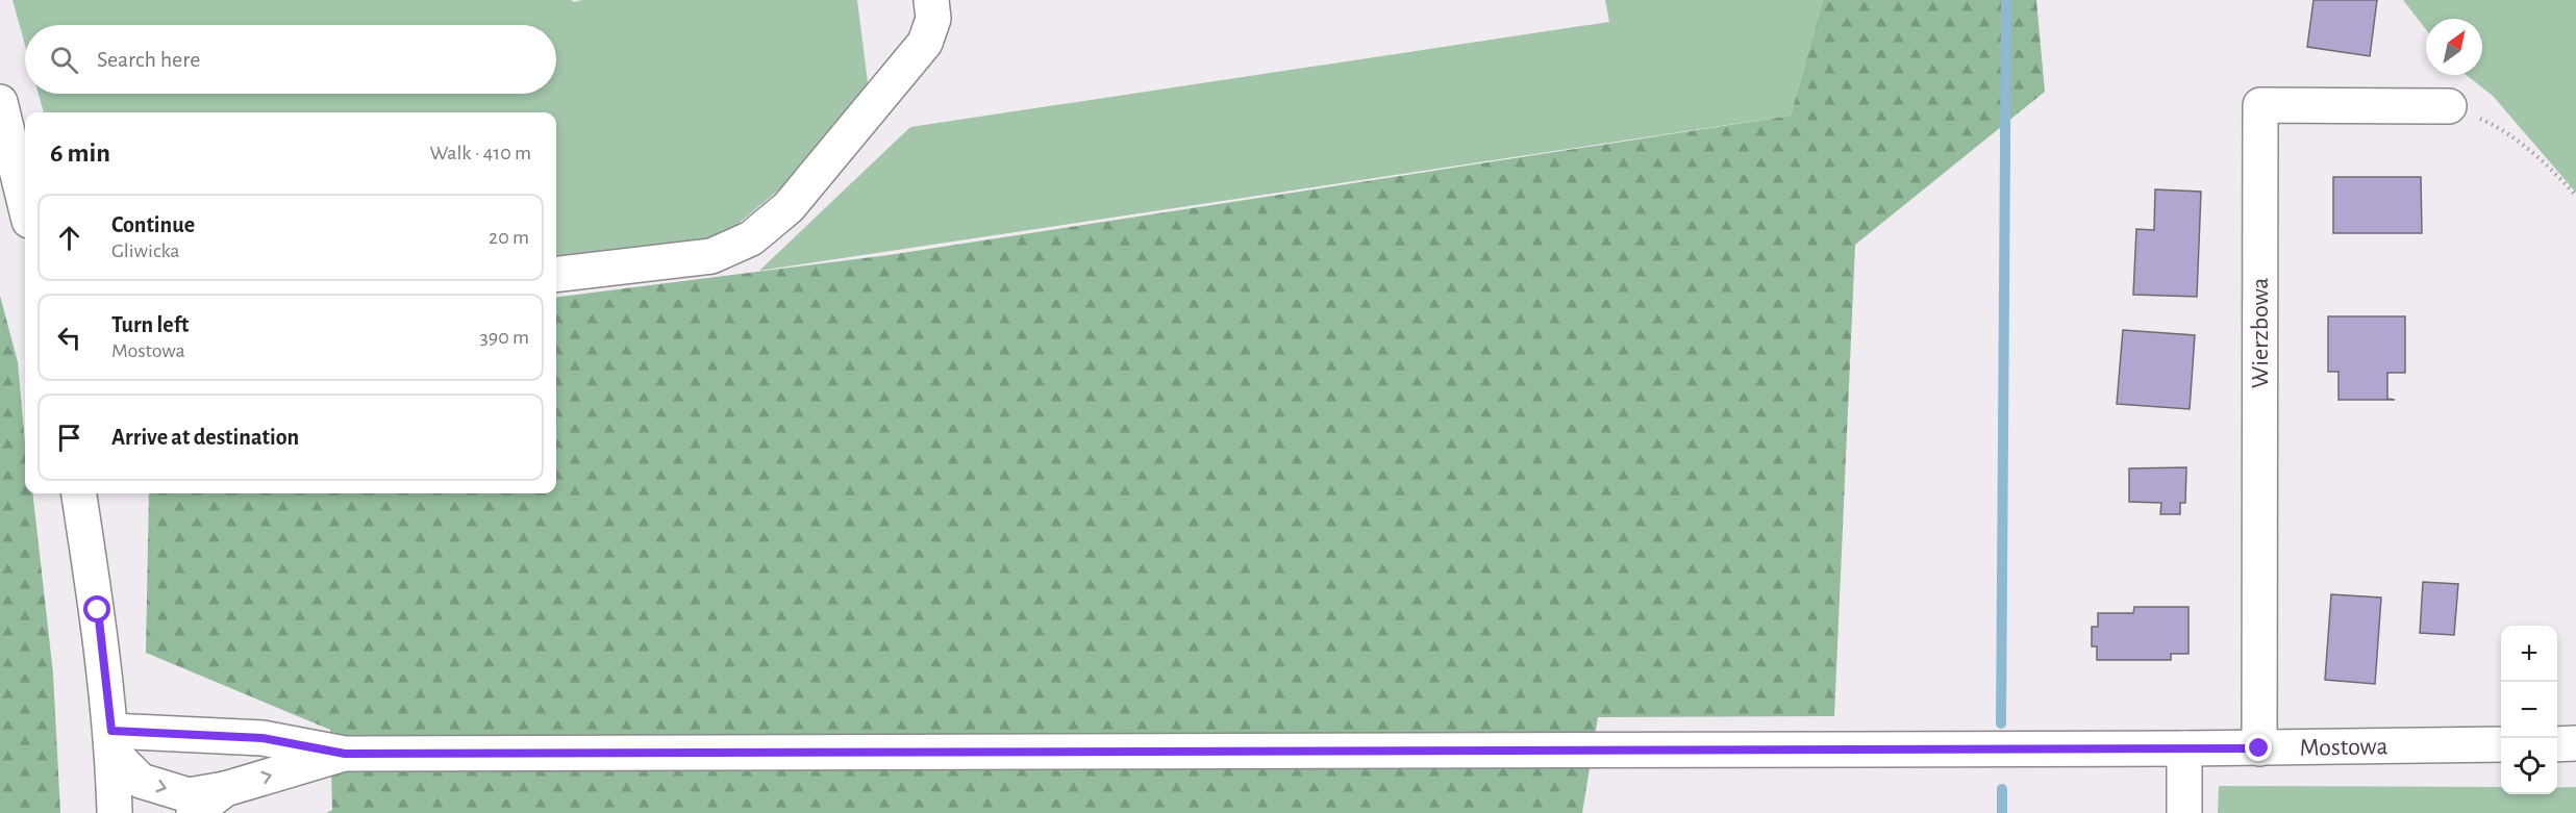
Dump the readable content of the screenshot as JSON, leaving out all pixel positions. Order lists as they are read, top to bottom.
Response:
{
  "streets": {
    "street": ["Wierzbowa", "Mostowa"]
  },
  "crossings": [
    ["Wierzbowa", "Mostowa"]
  ],
  "north": "top right",
  "page": {
    "search": "Search here",
    "heading": ["6 min", "Walk · 410 m"],
    "list": [
      ["Continue", "Gliwicka", "20 m"],
      ["Turn left", "Mostowa", "390 m"],
      "Arrive at destination"
    ],
    "map_buttons": ["+", "−"]
  }
}
